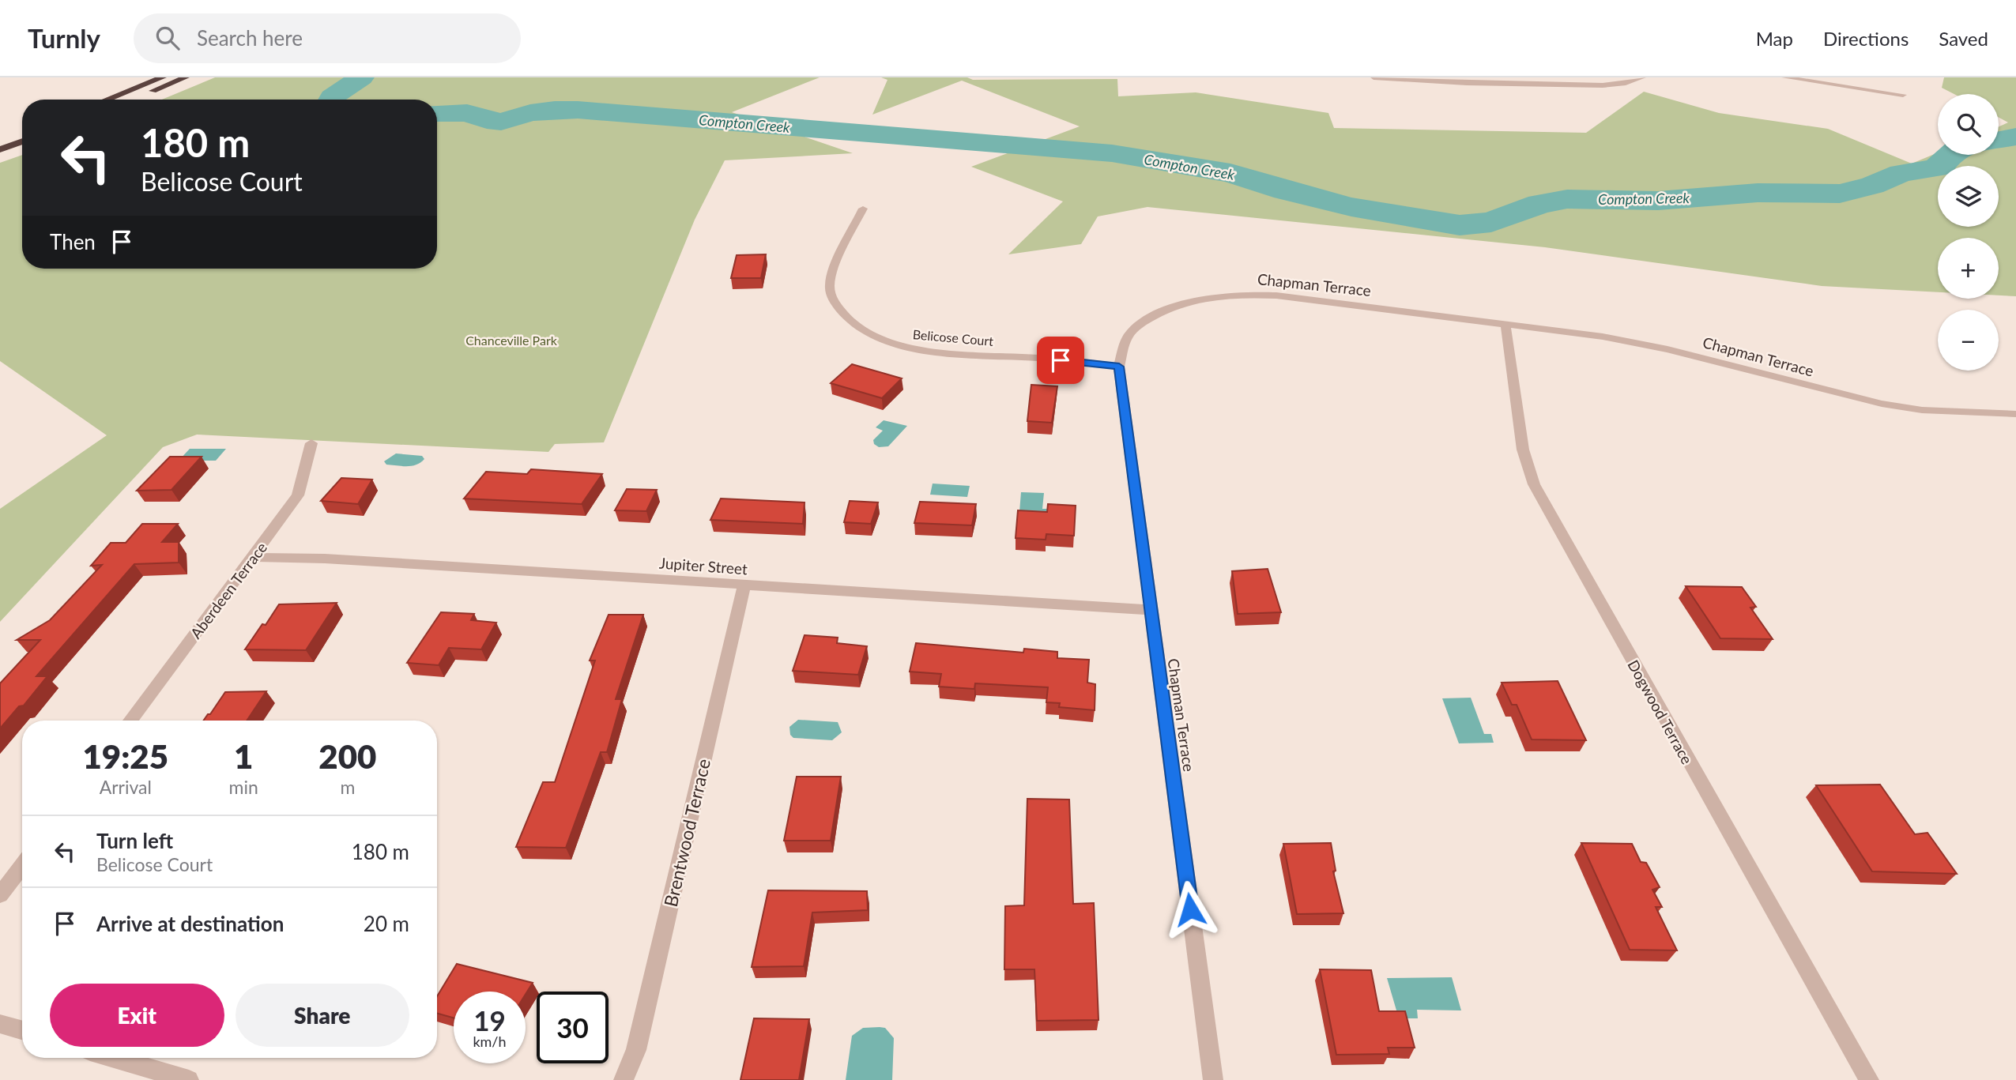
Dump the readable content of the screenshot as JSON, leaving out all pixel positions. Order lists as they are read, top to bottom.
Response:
{
  "streets": {
    "street": [
      "Chapman Terrace",
      "Belicose Court",
      "Jupiter Street",
      "Aberdeen Terrace",
      "Dogwood Terrace",
      "Brentwood Terrace"
    ]
  },
  "crossings": [
    ["Chapman Terrace", "Belicose Court"],
    ["Chapman Terrace", "Jupiter Street"],
    ["Chapman Terrace", "Dogwood Terrace"],
    ["Jupiter Street", "Aberdeen Terrace"],
    ["Jupiter Street", "Brentwood Terrace"]
  ],
  "water": ["Compton Creek"],
  "parks": ["Chanceville Park"],
  "page": {
    "header": "Turnly",
    "search": "Search here",
    "nav": ["Map", "Directions", "Saved"],
    "map_buttons": ["+", "−"],
    "turn": ["180 m", "Belicose Court"],
    "then": "Then",
    "eta": [
      "19:25",
      "Arrival",
      "1",
      "min",
      "200",
      "m"
    ],
    "list": [
      {
        "name": "Turn left",
        "note": "Belicose Court",
        "value": "180 m"
      },
      {
        "name": "Arrive at destination",
        "value": "20 m"
      }
    ],
    "buttons": ["Exit", "Share"],
    "speed": "19 km/h",
    "limit": "30"
  }
}
